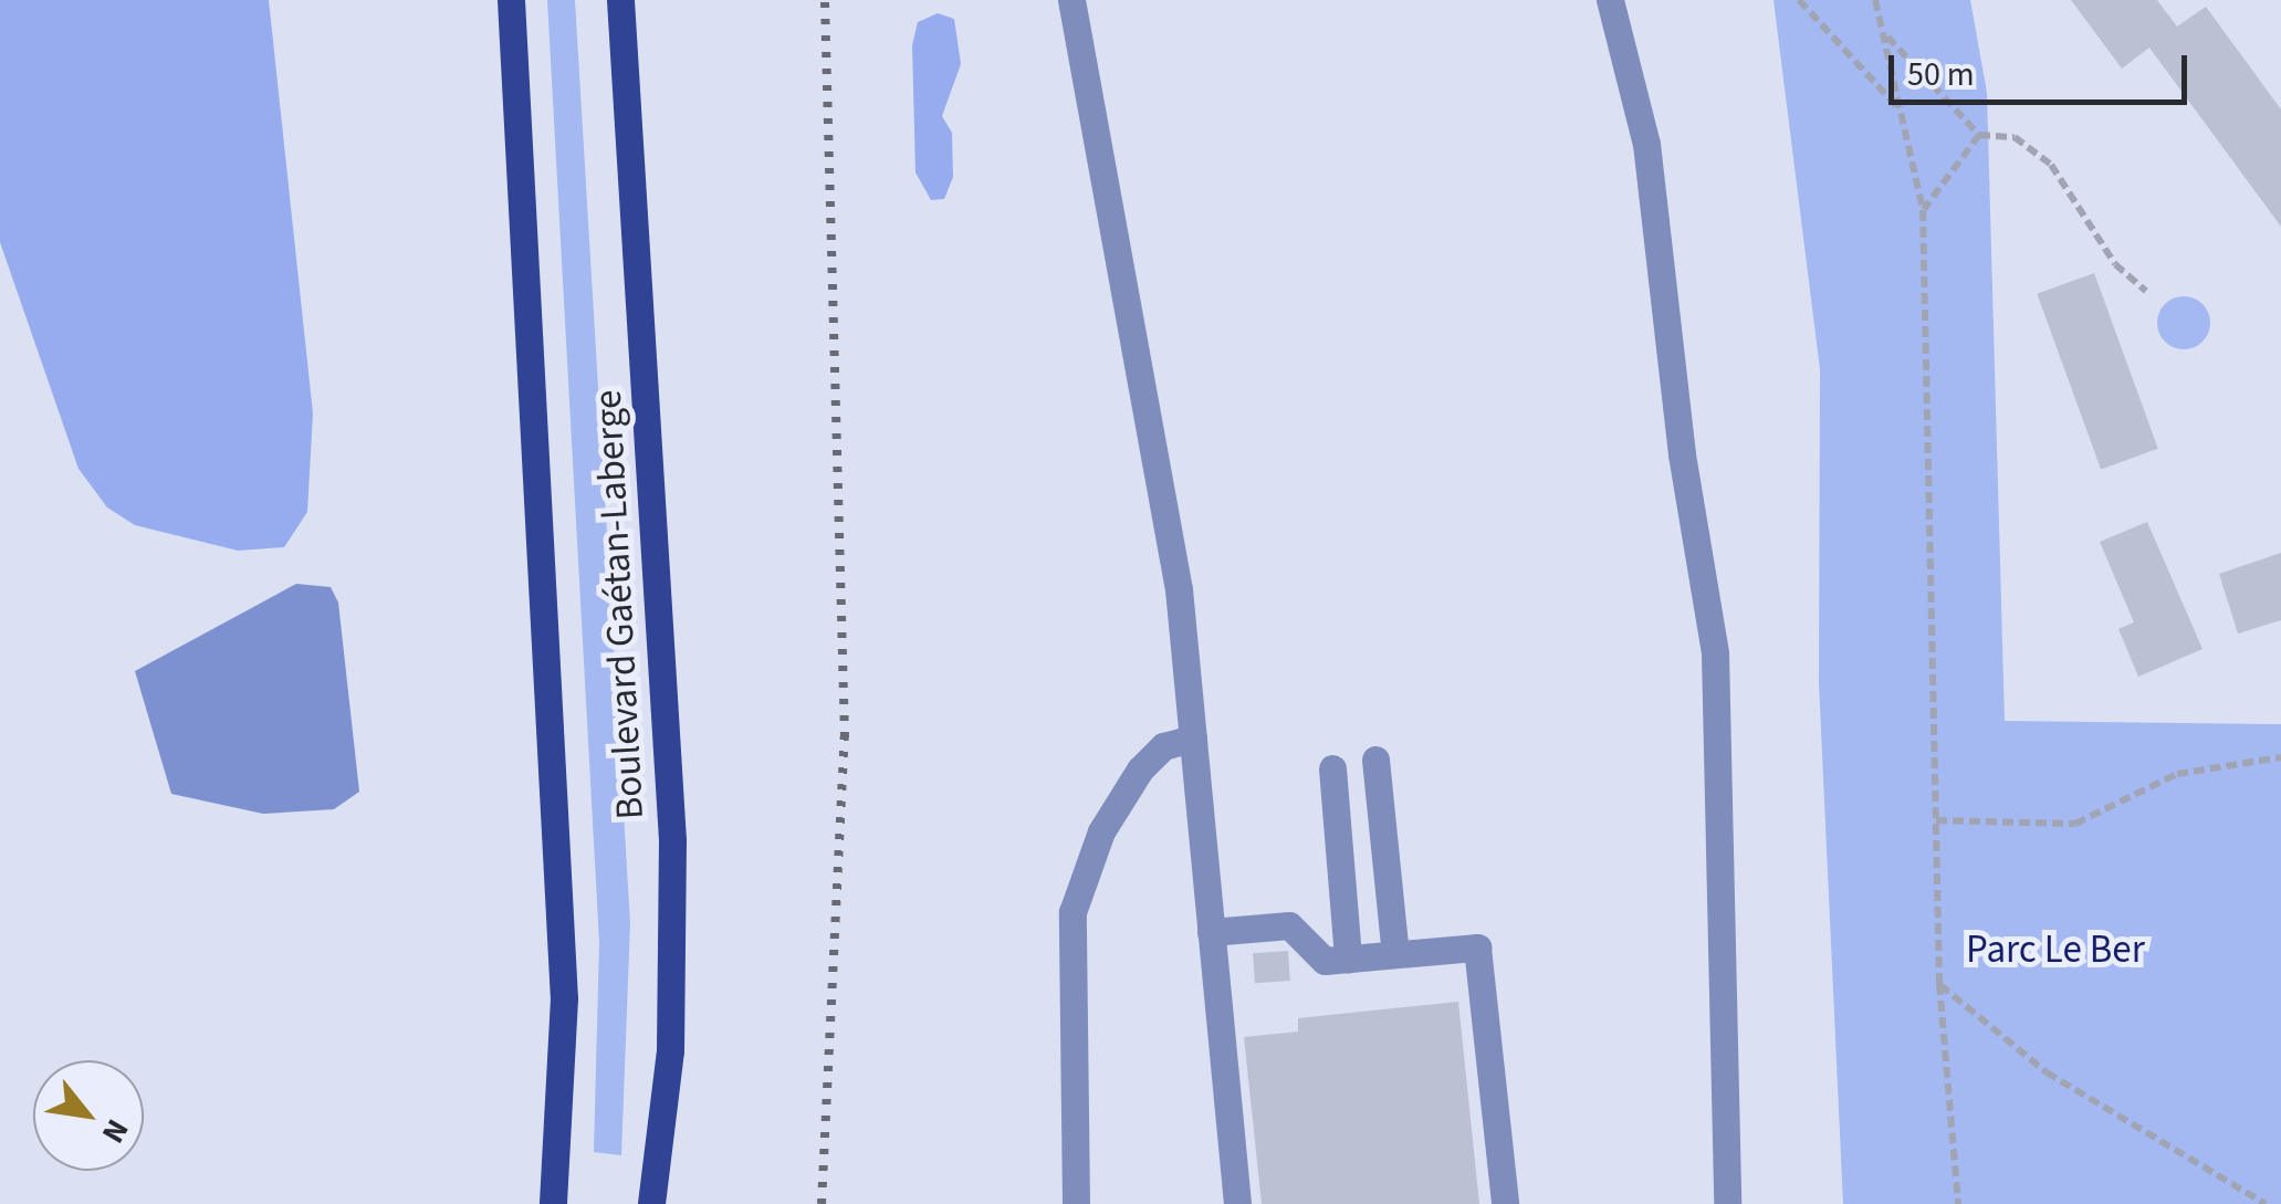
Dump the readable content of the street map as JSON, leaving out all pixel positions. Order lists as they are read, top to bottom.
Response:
{
  "streets": {
    "main road": ["Boulevard Gaétan-Laberge"]
  },
  "parks": ["Parc Le Ber"],
  "scale_bar": "50 m",
  "north": "bottom right"
}
